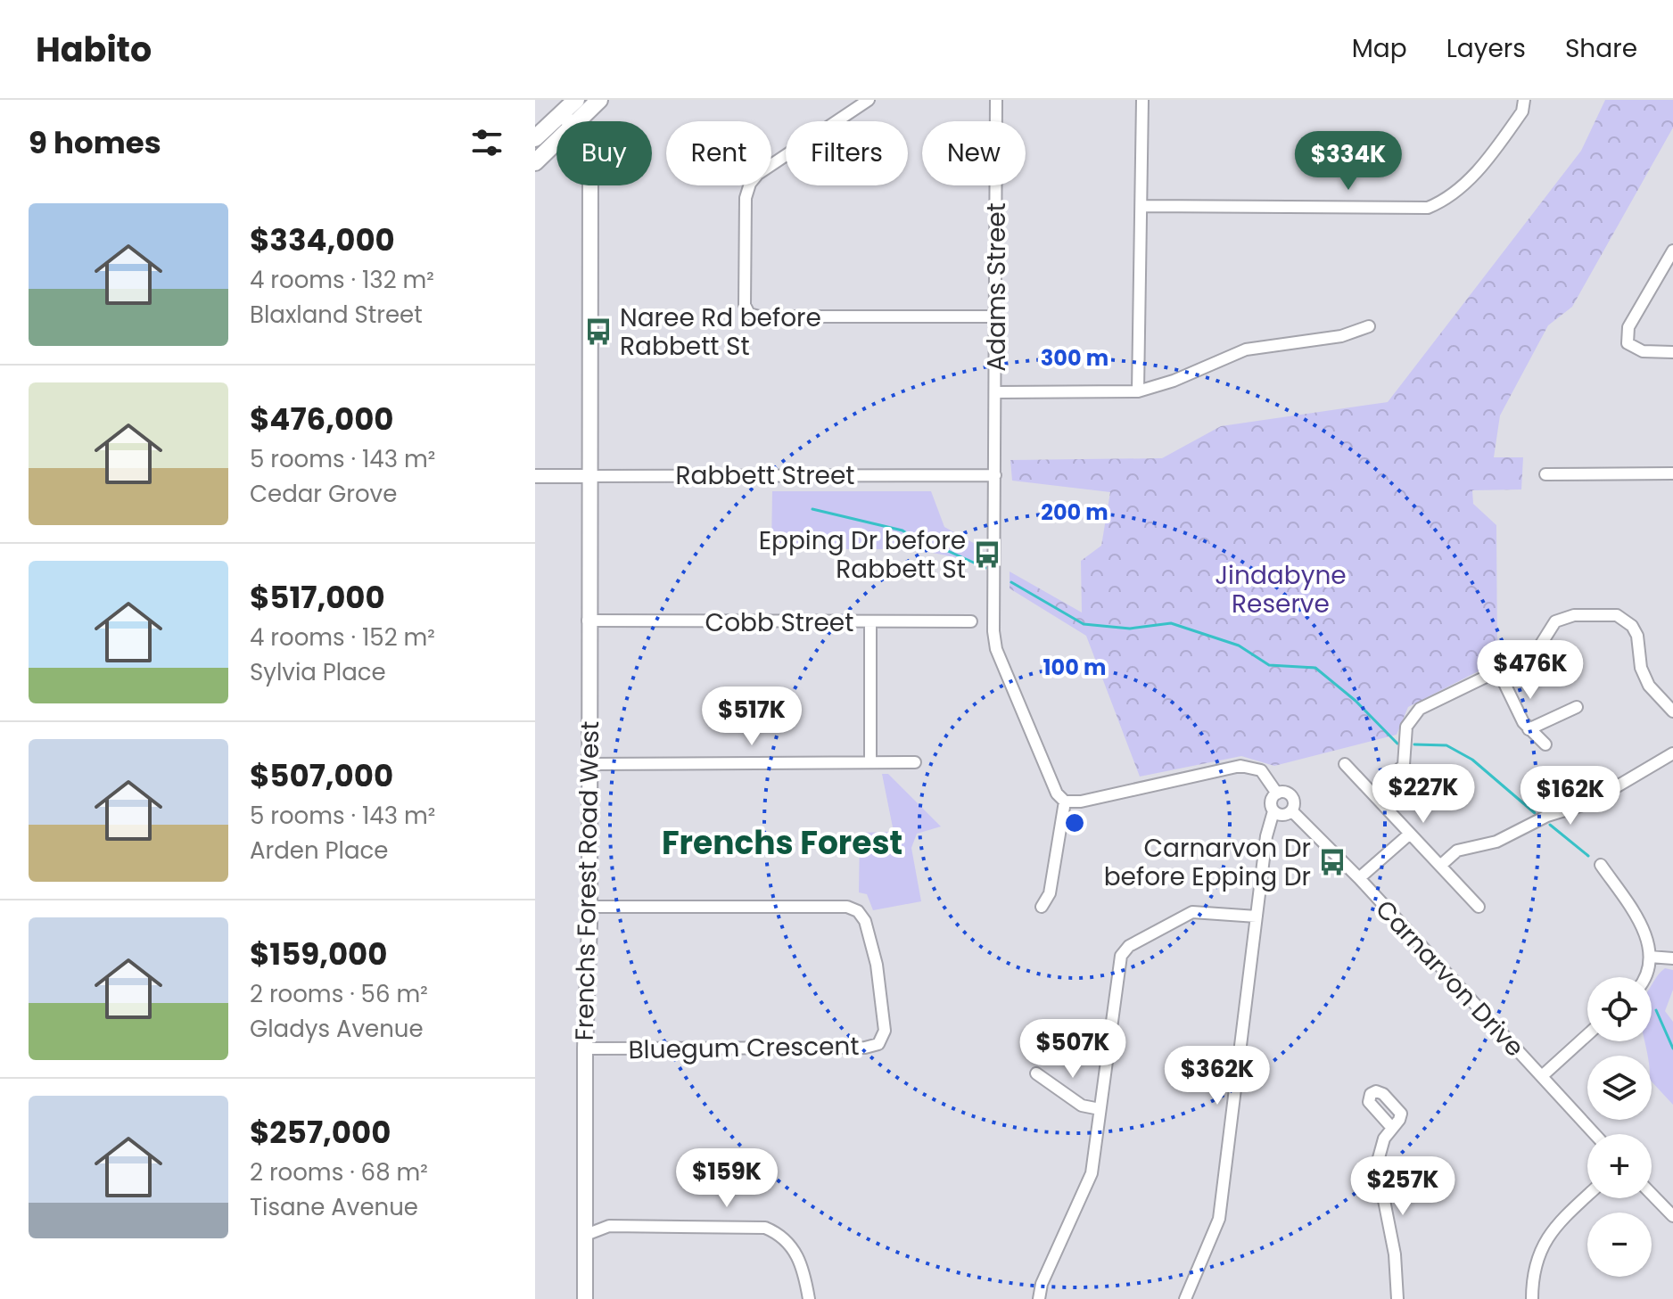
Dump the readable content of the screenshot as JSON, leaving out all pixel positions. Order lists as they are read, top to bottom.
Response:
{
  "streets": {
    "main road": ["Frenchs Forest Road West"],
    "street": [
      "Adams Street",
      "Rabbett Street",
      "Cobb Street",
      "Carnarvon Drive",
      "Bluegum Crescent"
    ]
  },
  "crossings": [
    ["Adams Street", "Rabbett Street"],
    ["Rabbett Street", "Frenchs Forest Road West"],
    ["Cobb Street", "Frenchs Forest Road West"],
    ["Frenchs Forest Road West", "Bluegum Crescent"]
  ],
  "districts": ["Frenchs Forest"],
  "parks": ["Jindabyne Reserve"],
  "places": {
    "bus stop": ["Naree Rd before Rabbett St", "Epping Dr before Rabbett St", "Carnarvon Dr before Epping Dr"]
  },
  "page": {
    "header": "Habito",
    "nav": ["Map", "Layers", "Share"],
    "heading": "9 homes",
    "chip": [
      "Buy",
      "Rent",
      "Filters",
      "New"
    ],
    "price": [
      "$334K",
      "$476K",
      "$517K",
      "$227K",
      "$162K",
      "$507K",
      "$362K",
      "$159K",
      "$257K"
    ],
    "list": [
      {
        "name": "$334,000",
        "note": "4 rooms · 132 m² · Blaxland Street"
      },
      {
        "name": "$476,000",
        "note": "5 rooms · 143 m² · Cedar Grove"
      },
      {
        "name": "$517,000",
        "note": "4 rooms · 152 m² · Sylvia Place"
      },
      {
        "name": "$507,000",
        "note": "5 rooms · 143 m² · Arden Place"
      },
      {
        "name": "$159,000",
        "note": "2 rooms · 56 m² · Gladys Avenue"
      },
      {
        "name": "$257,000",
        "note": "2 rooms · 68 m² · Tisane Avenue"
      }
    ],
    "map_buttons": ["+", "−"]
  },
  "rings": ["300 m", "200 m", "100 m"]
}
